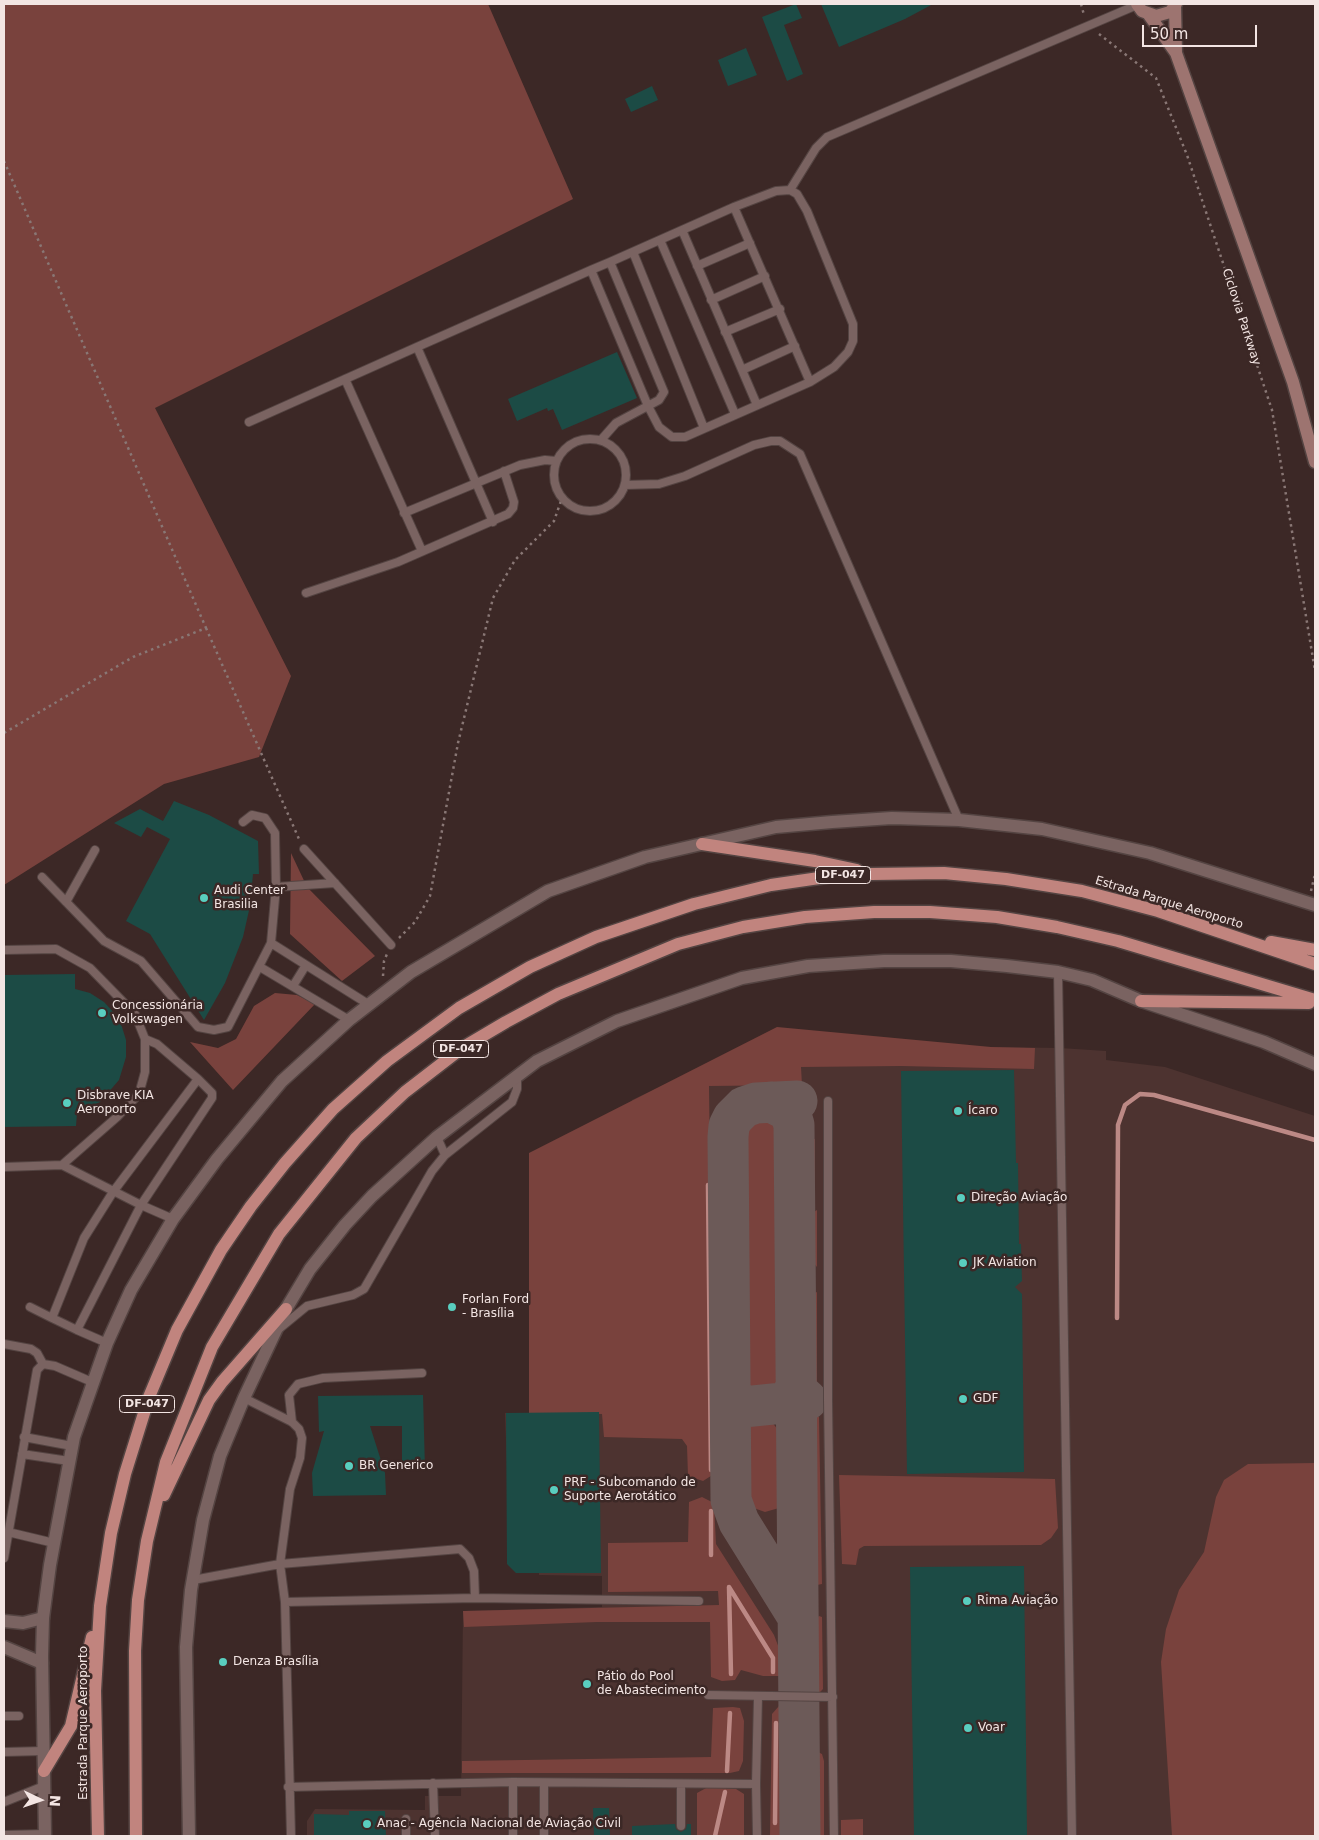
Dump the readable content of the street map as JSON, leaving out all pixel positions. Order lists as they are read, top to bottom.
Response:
{
  "streets": {
    "main road": ["Ciclovia Parkway", "DF-047", "Estrada Parque Aeroporto"]
  },
  "places": [
    "Audi Center Brasilia",
    "Concessionária Volkswagen",
    "Disbrave KIA Aeroporto",
    "Ícaro",
    "Direção Aviação",
    "JK Aviation",
    "Forlan Ford - Brasília",
    "GDF",
    "BR Generico",
    "PRF - Subcomando de Suporte Aerotático",
    "Rima Aviação",
    "Denza Brasília",
    "Pátio do Pool de Abastecimento",
    "Voar",
    "Anac - Agência Nacional de Aviação Civil"
  ],
  "scale_bar": "50 m",
  "north": "right"
}
